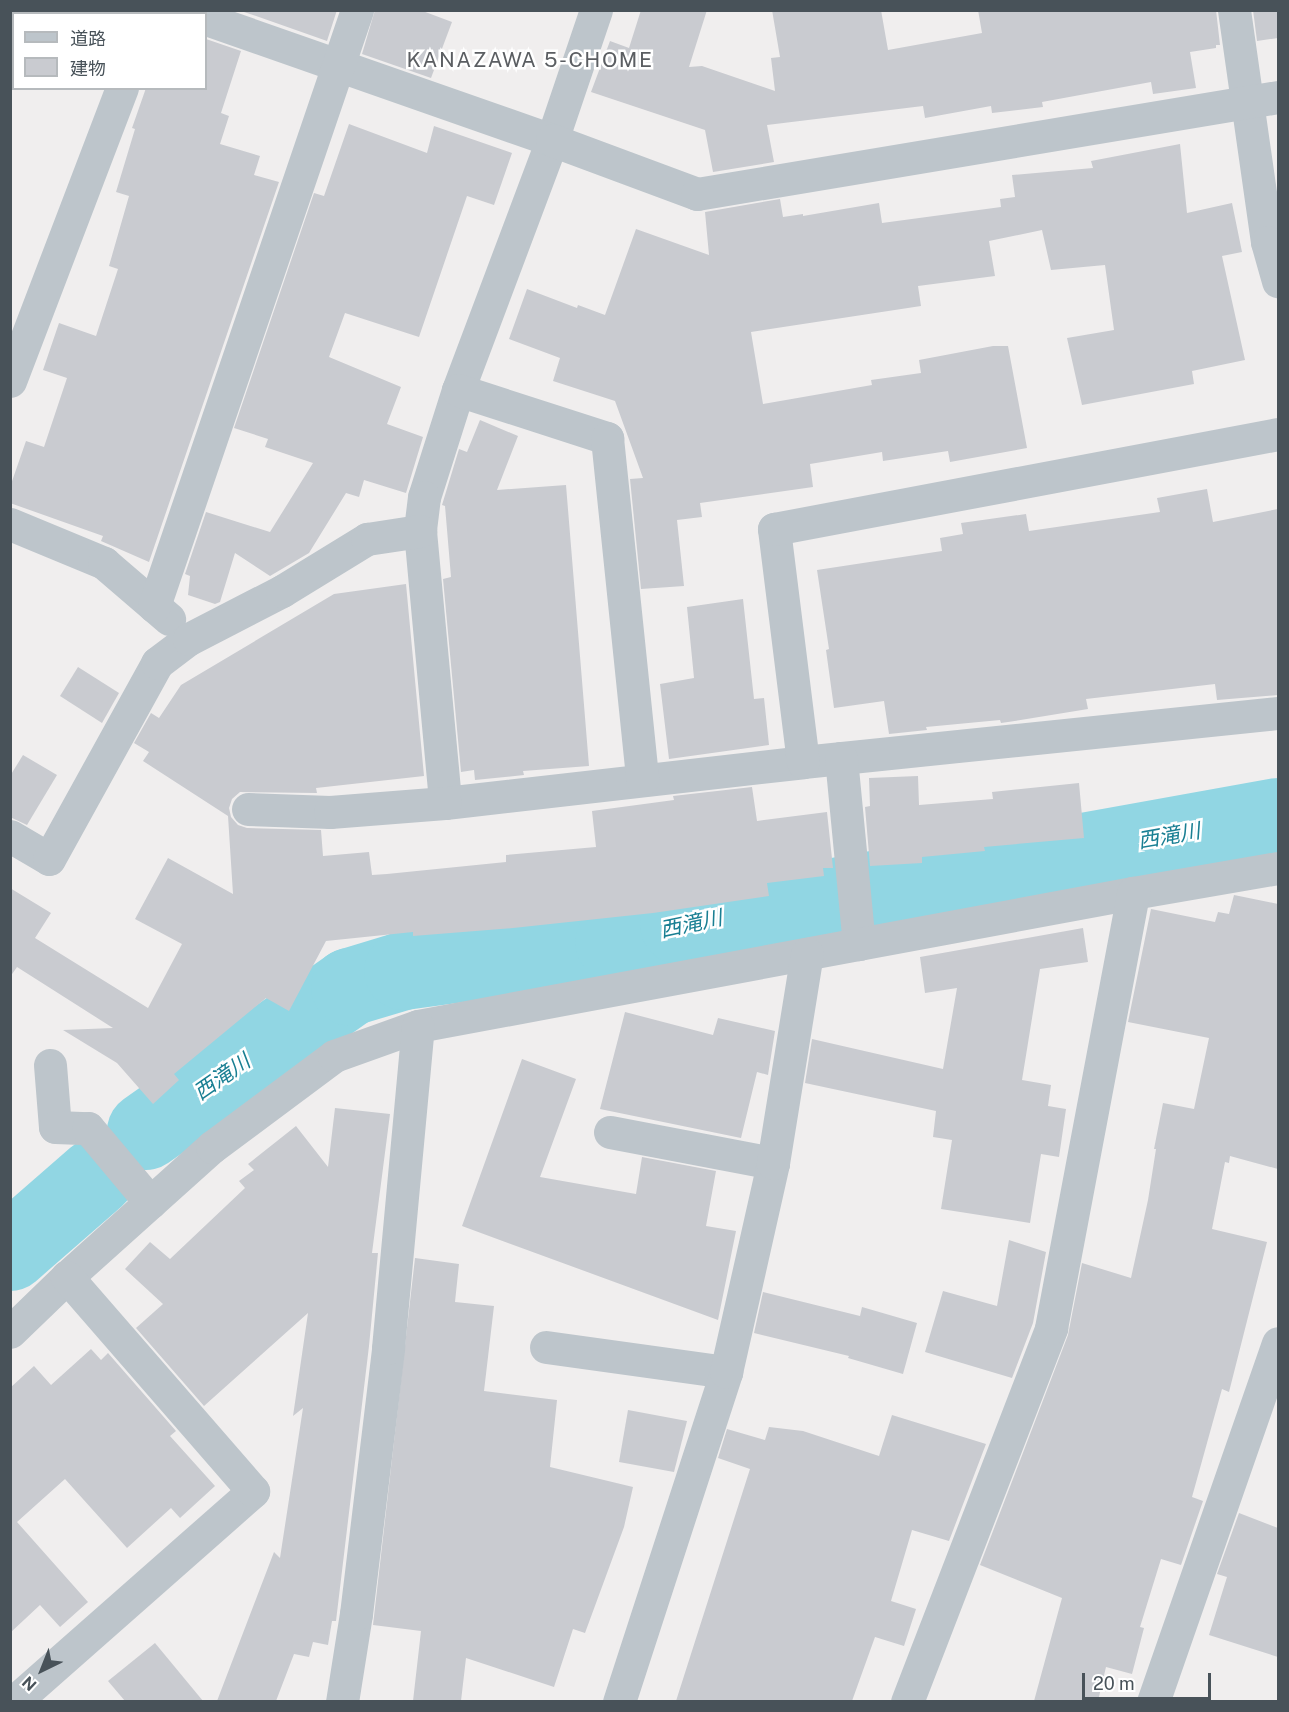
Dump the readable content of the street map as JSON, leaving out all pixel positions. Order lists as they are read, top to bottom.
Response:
{
  "districts": ["KANAZAWA 5-CHOME"],
  "water": ["西滝川"],
  "legend": ["道路", "建物"],
  "scale_bar": "20 m",
  "north": "bottom left"
}
